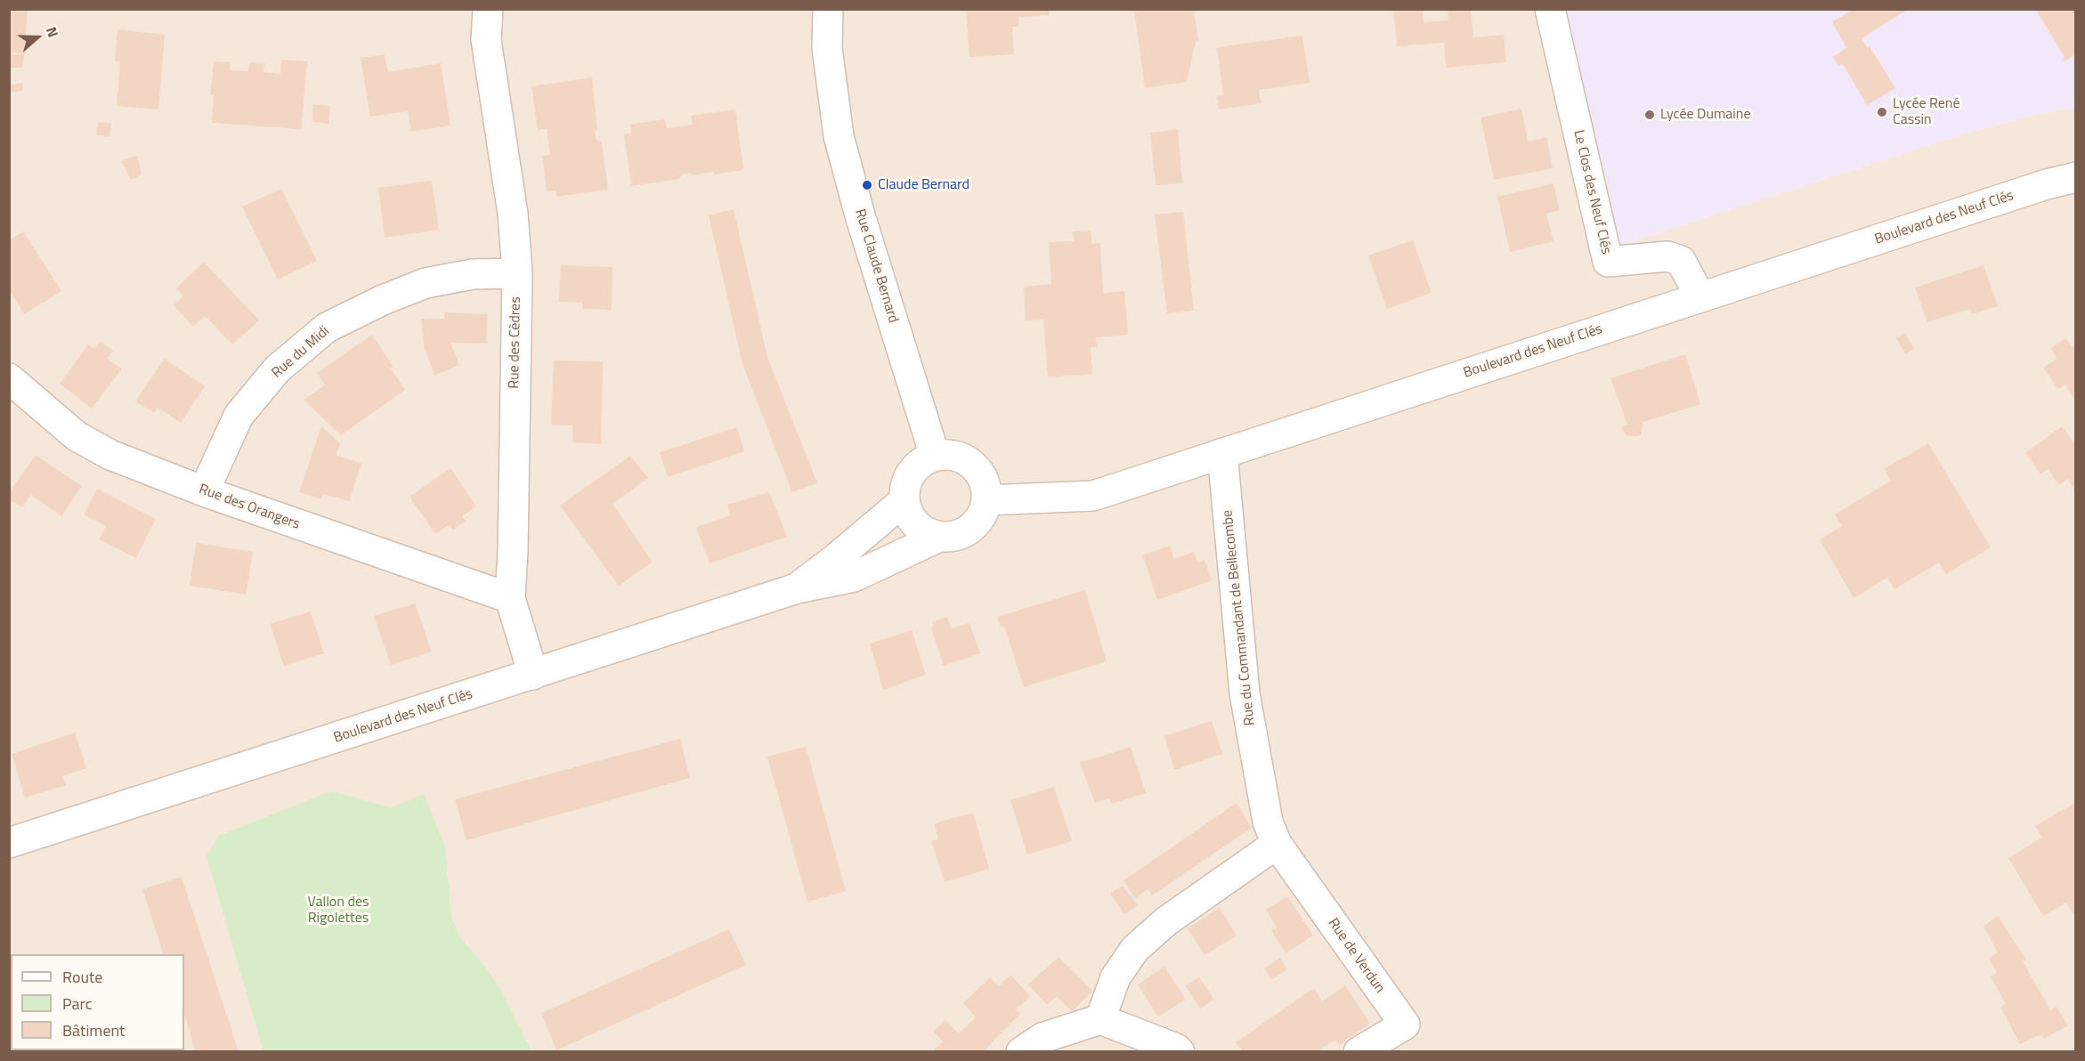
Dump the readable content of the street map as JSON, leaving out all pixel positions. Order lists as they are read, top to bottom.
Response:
{
  "streets": {
    "street": [
      "Le Clos des Neuf Clés",
      "Boulevard des Neuf Clés",
      "Rue Claude Bernard",
      "Rue des Cèdres",
      "Rue du Midi",
      "Rue des Orangers",
      "Rue du Commandant de Bellecombe",
      "Rue de Verdun"
    ]
  },
  "crossings": [
    ["Le Clos des Neuf Clés", "Boulevard des Neuf Clés"],
    ["Boulevard des Neuf Clés", "Rue Claude Bernard"],
    ["Boulevard des Neuf Clés", "Rue des Cèdres"],
    ["Boulevard des Neuf Clés", "Rue du Commandant de Bellecombe"],
    ["Rue des Cèdres", "Rue du Midi"],
    ["Rue des Cèdres", "Rue des Orangers"],
    ["Rue du Midi", "Rue des Orangers"],
    ["Rue du Commandant de Bellecombe", "Rue de Verdun"]
  ],
  "parks": ["Vallon des Rigolettes"],
  "places": ["Lycée René Cassin", "Lycée Dumaine", "Claude Bernard"],
  "legend": ["Route", "Parc", "Bâtiment"],
  "north": "right"
}
